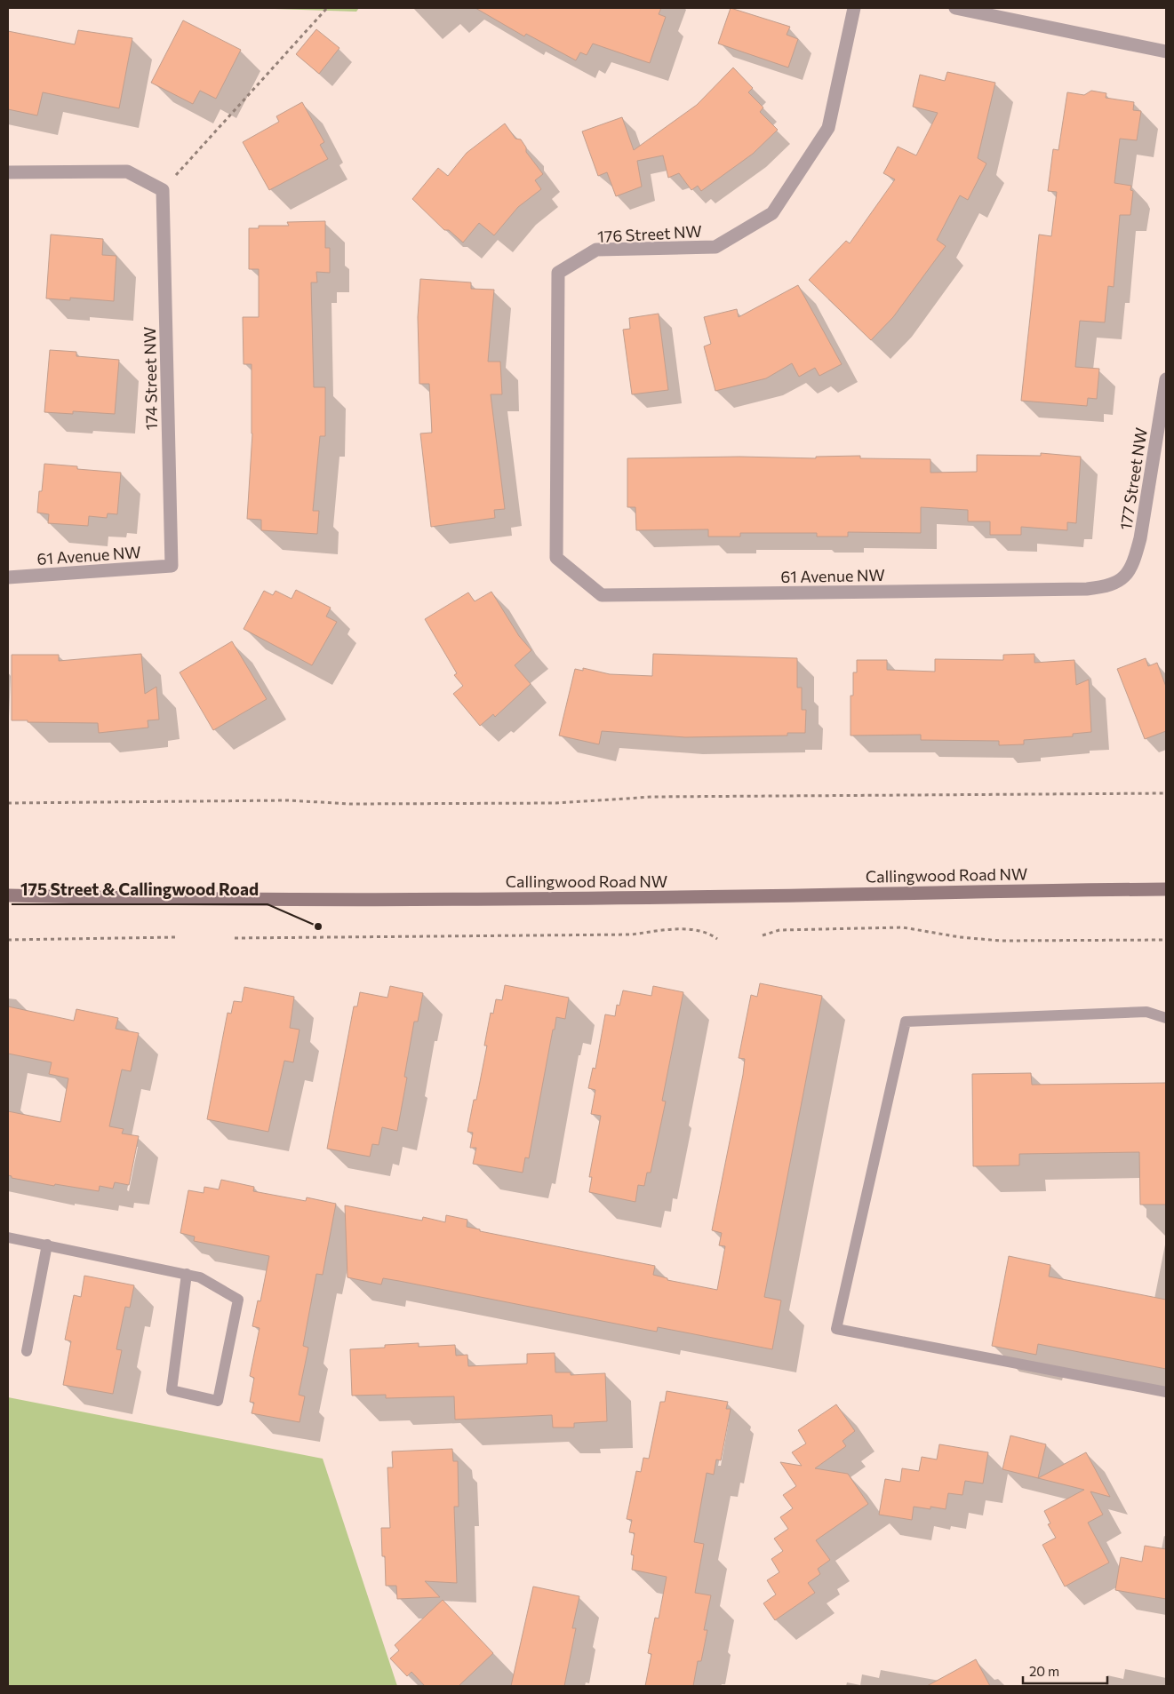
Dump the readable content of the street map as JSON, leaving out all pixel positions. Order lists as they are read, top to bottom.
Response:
{
  "streets": {
    "main road": ["Callingwood Road NW"],
    "street": [
      "176 Street NW",
      "174 Street NW",
      "177 Street NW",
      "61 Avenue NW"
    ]
  },
  "crossings": [
    ["176 Street NW", "61 Avenue NW"],
    ["174 Street NW", "61 Avenue NW"],
    ["177 Street NW", "61 Avenue NW"]
  ],
  "places": ["175 Street & Callingwood Road"],
  "scale_bar": "20 m"
}
